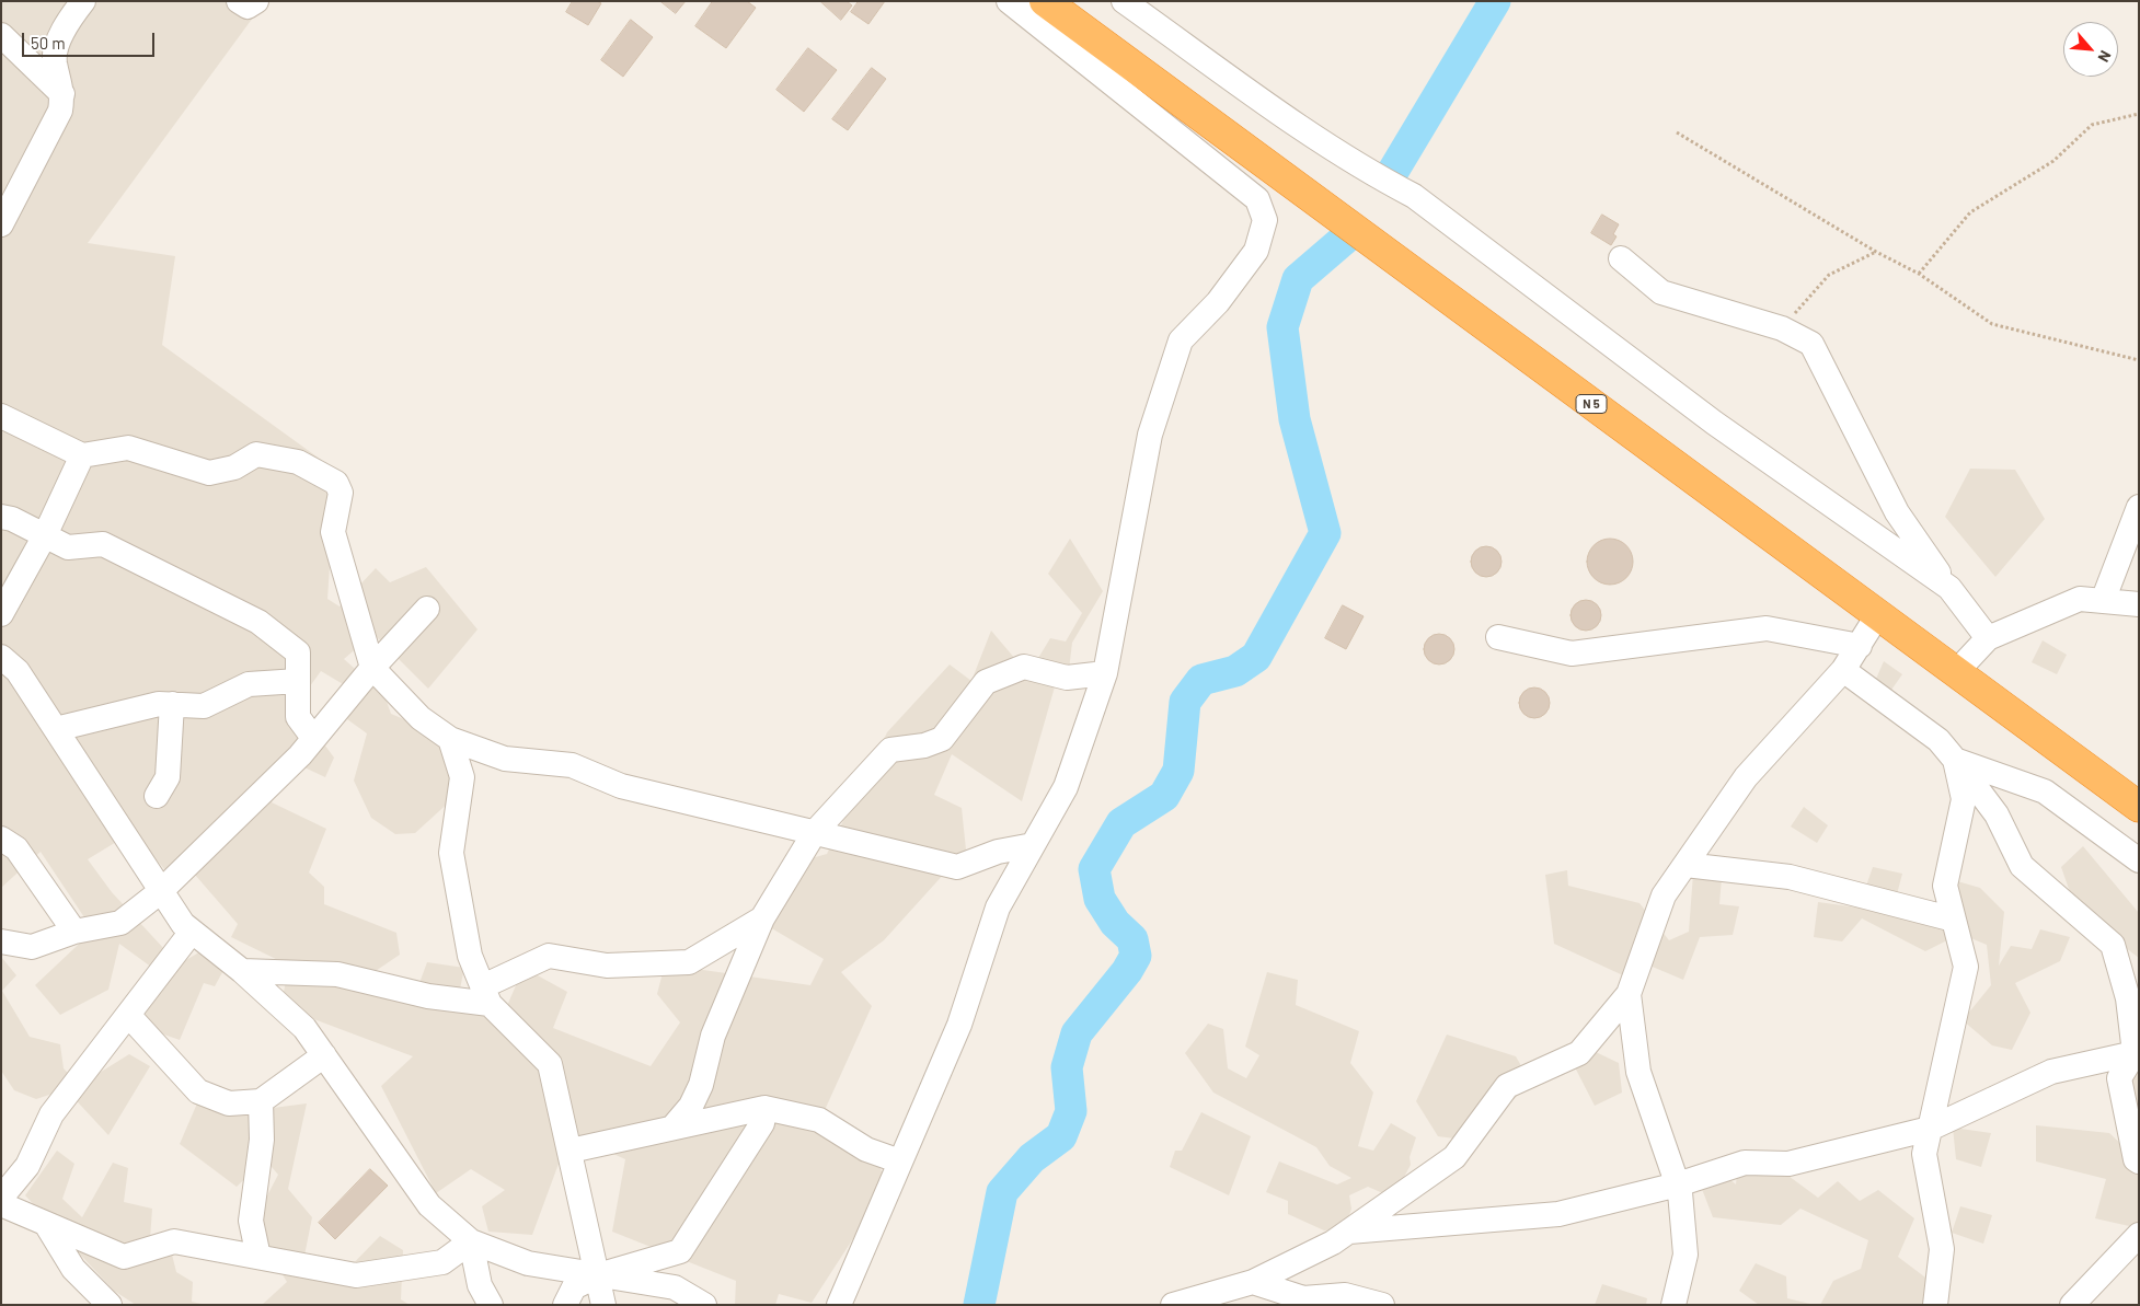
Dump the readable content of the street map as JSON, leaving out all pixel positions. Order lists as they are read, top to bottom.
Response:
{
  "streets": {
    "highway": ["N 5"]
  },
  "scale_bar": "50 m",
  "north": "bottom right"
}
